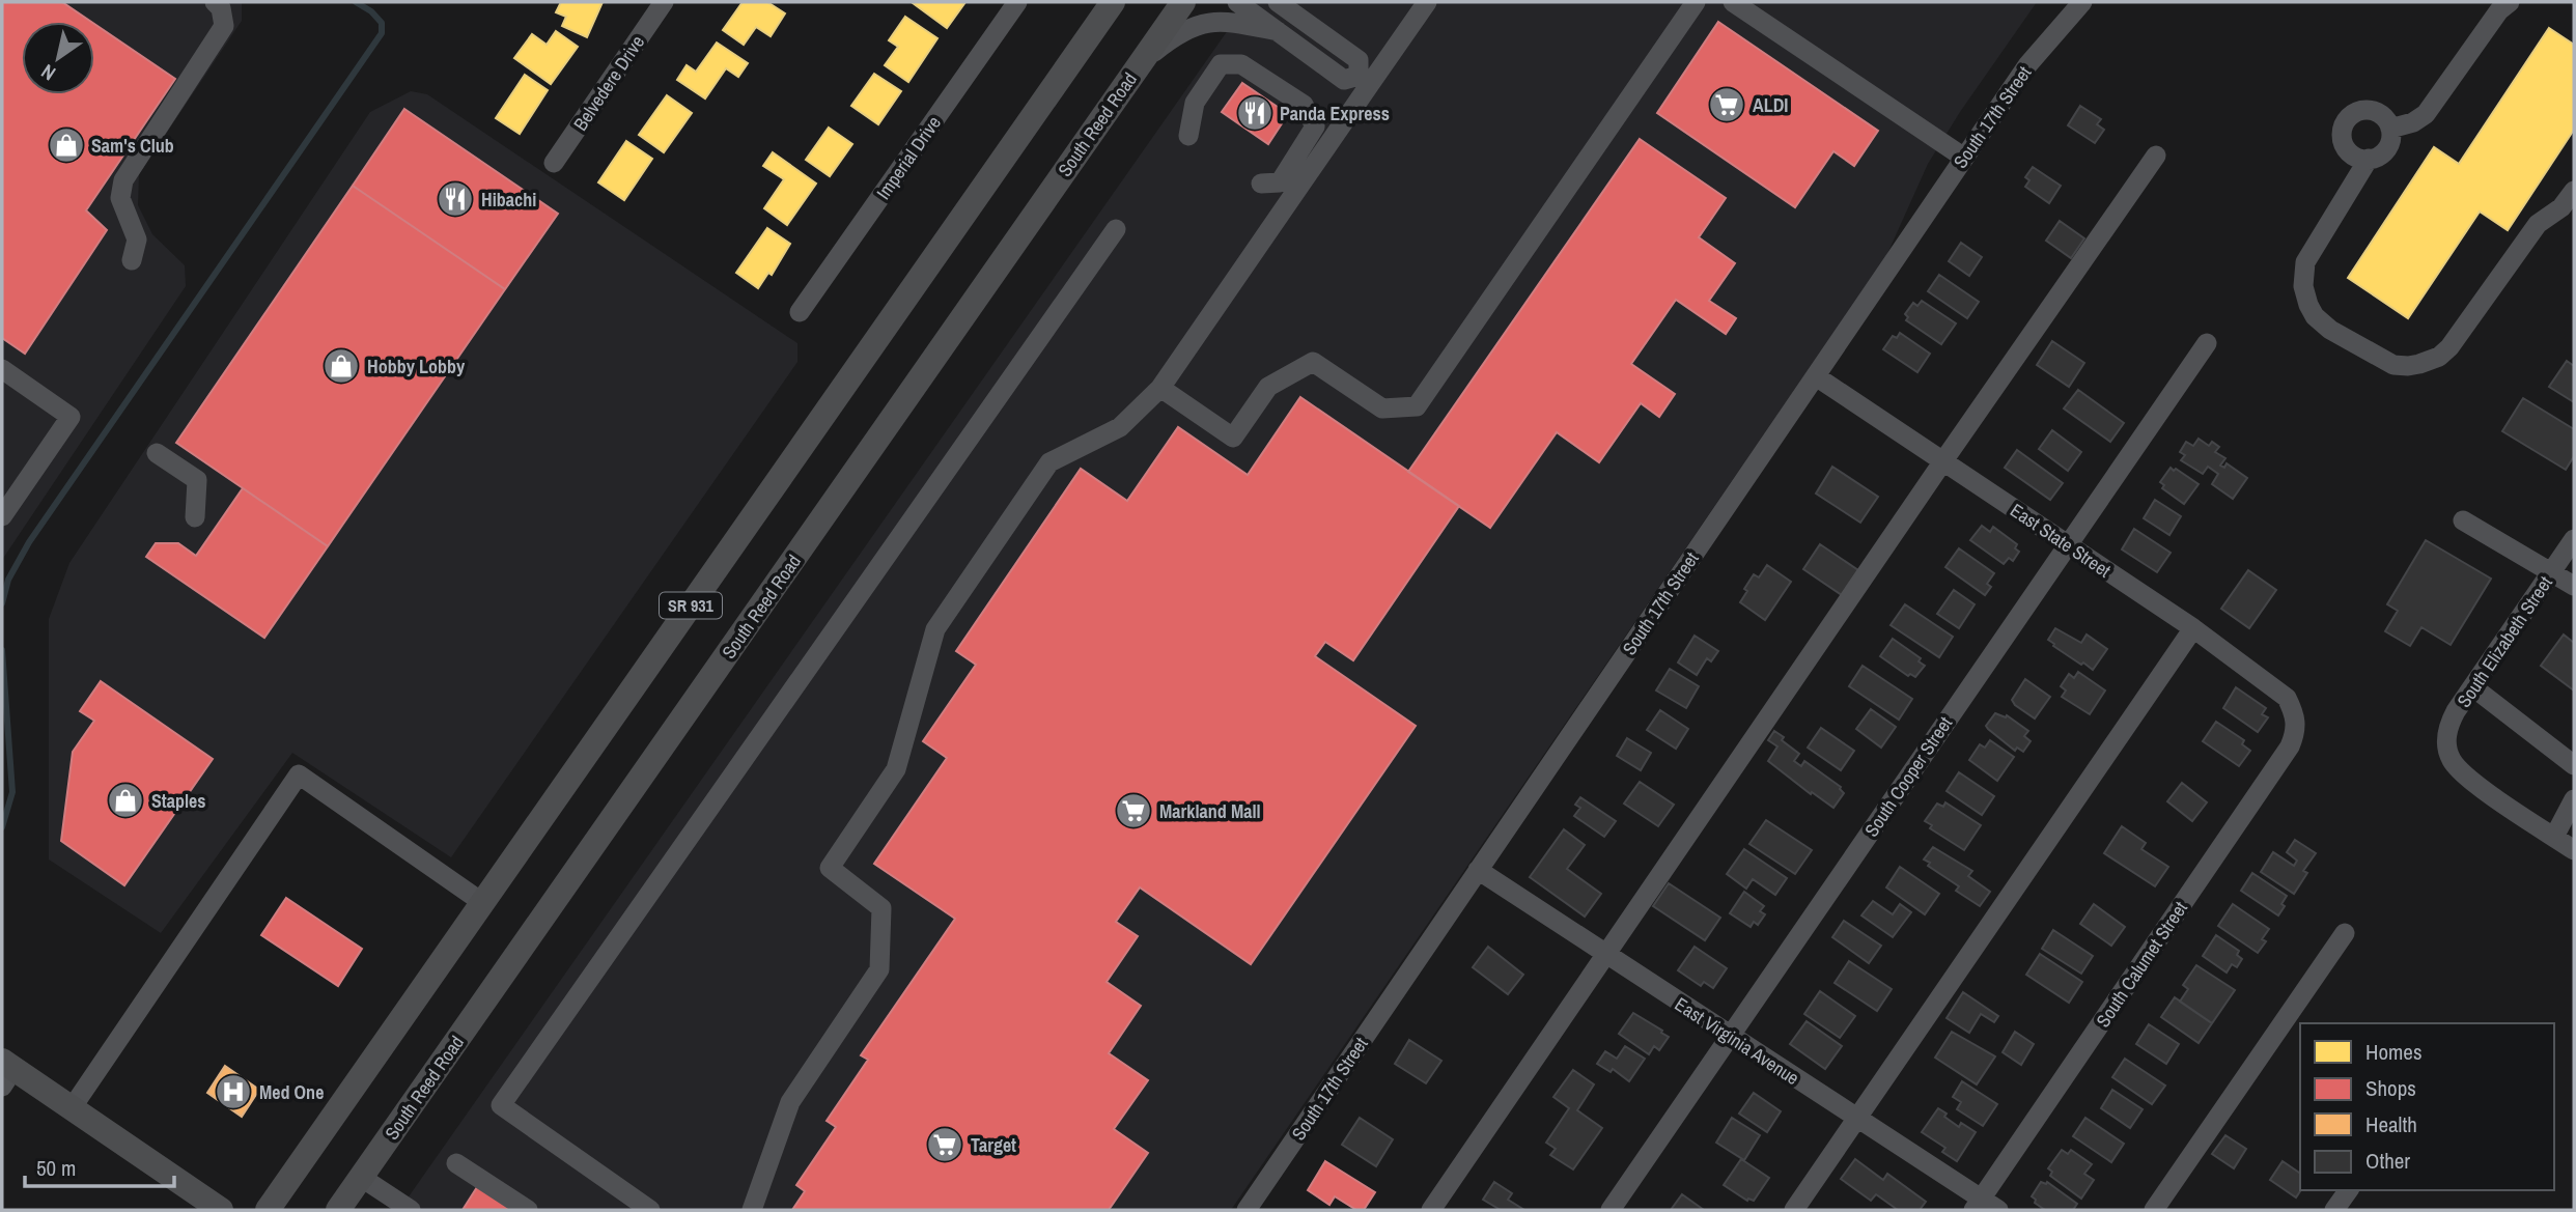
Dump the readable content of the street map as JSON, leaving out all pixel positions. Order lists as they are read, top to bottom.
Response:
{
  "streets": {
    "main road": ["South Reed Road", "SR 931"],
    "street": [
      "Belvedere Drive",
      "South 17th Street",
      "Imperial Drive",
      "East State Street",
      "South Elizabeth Street",
      "South Cooper Street",
      "South Calumet Street",
      "East Virginia Avenue"
    ]
  },
  "crossings": [
    ["South 17th Street", "East State Street"],
    ["South 17th Street", "East Virginia Avenue"],
    ["East State Street", "South Cooper Street"],
    ["East State Street", "South Calumet Street"],
    ["South Cooper Street", "East Virginia Avenue"],
    ["South Calumet Street", "East Virginia Avenue"]
  ],
  "places": {
    "supermarket": ["ALDI", "Markland Mall", "Target"],
    "restaurant": ["Panda Express", "Hibachi"],
    "shop": ["Sam's Club", "Hobby Lobby", "Staples"],
    "hospital": ["Med One"]
  },
  "legend": [
    "Homes",
    "Shops",
    "Health",
    "Other"
  ],
  "scale_bar": "50 m",
  "north": "bottom left"
}
